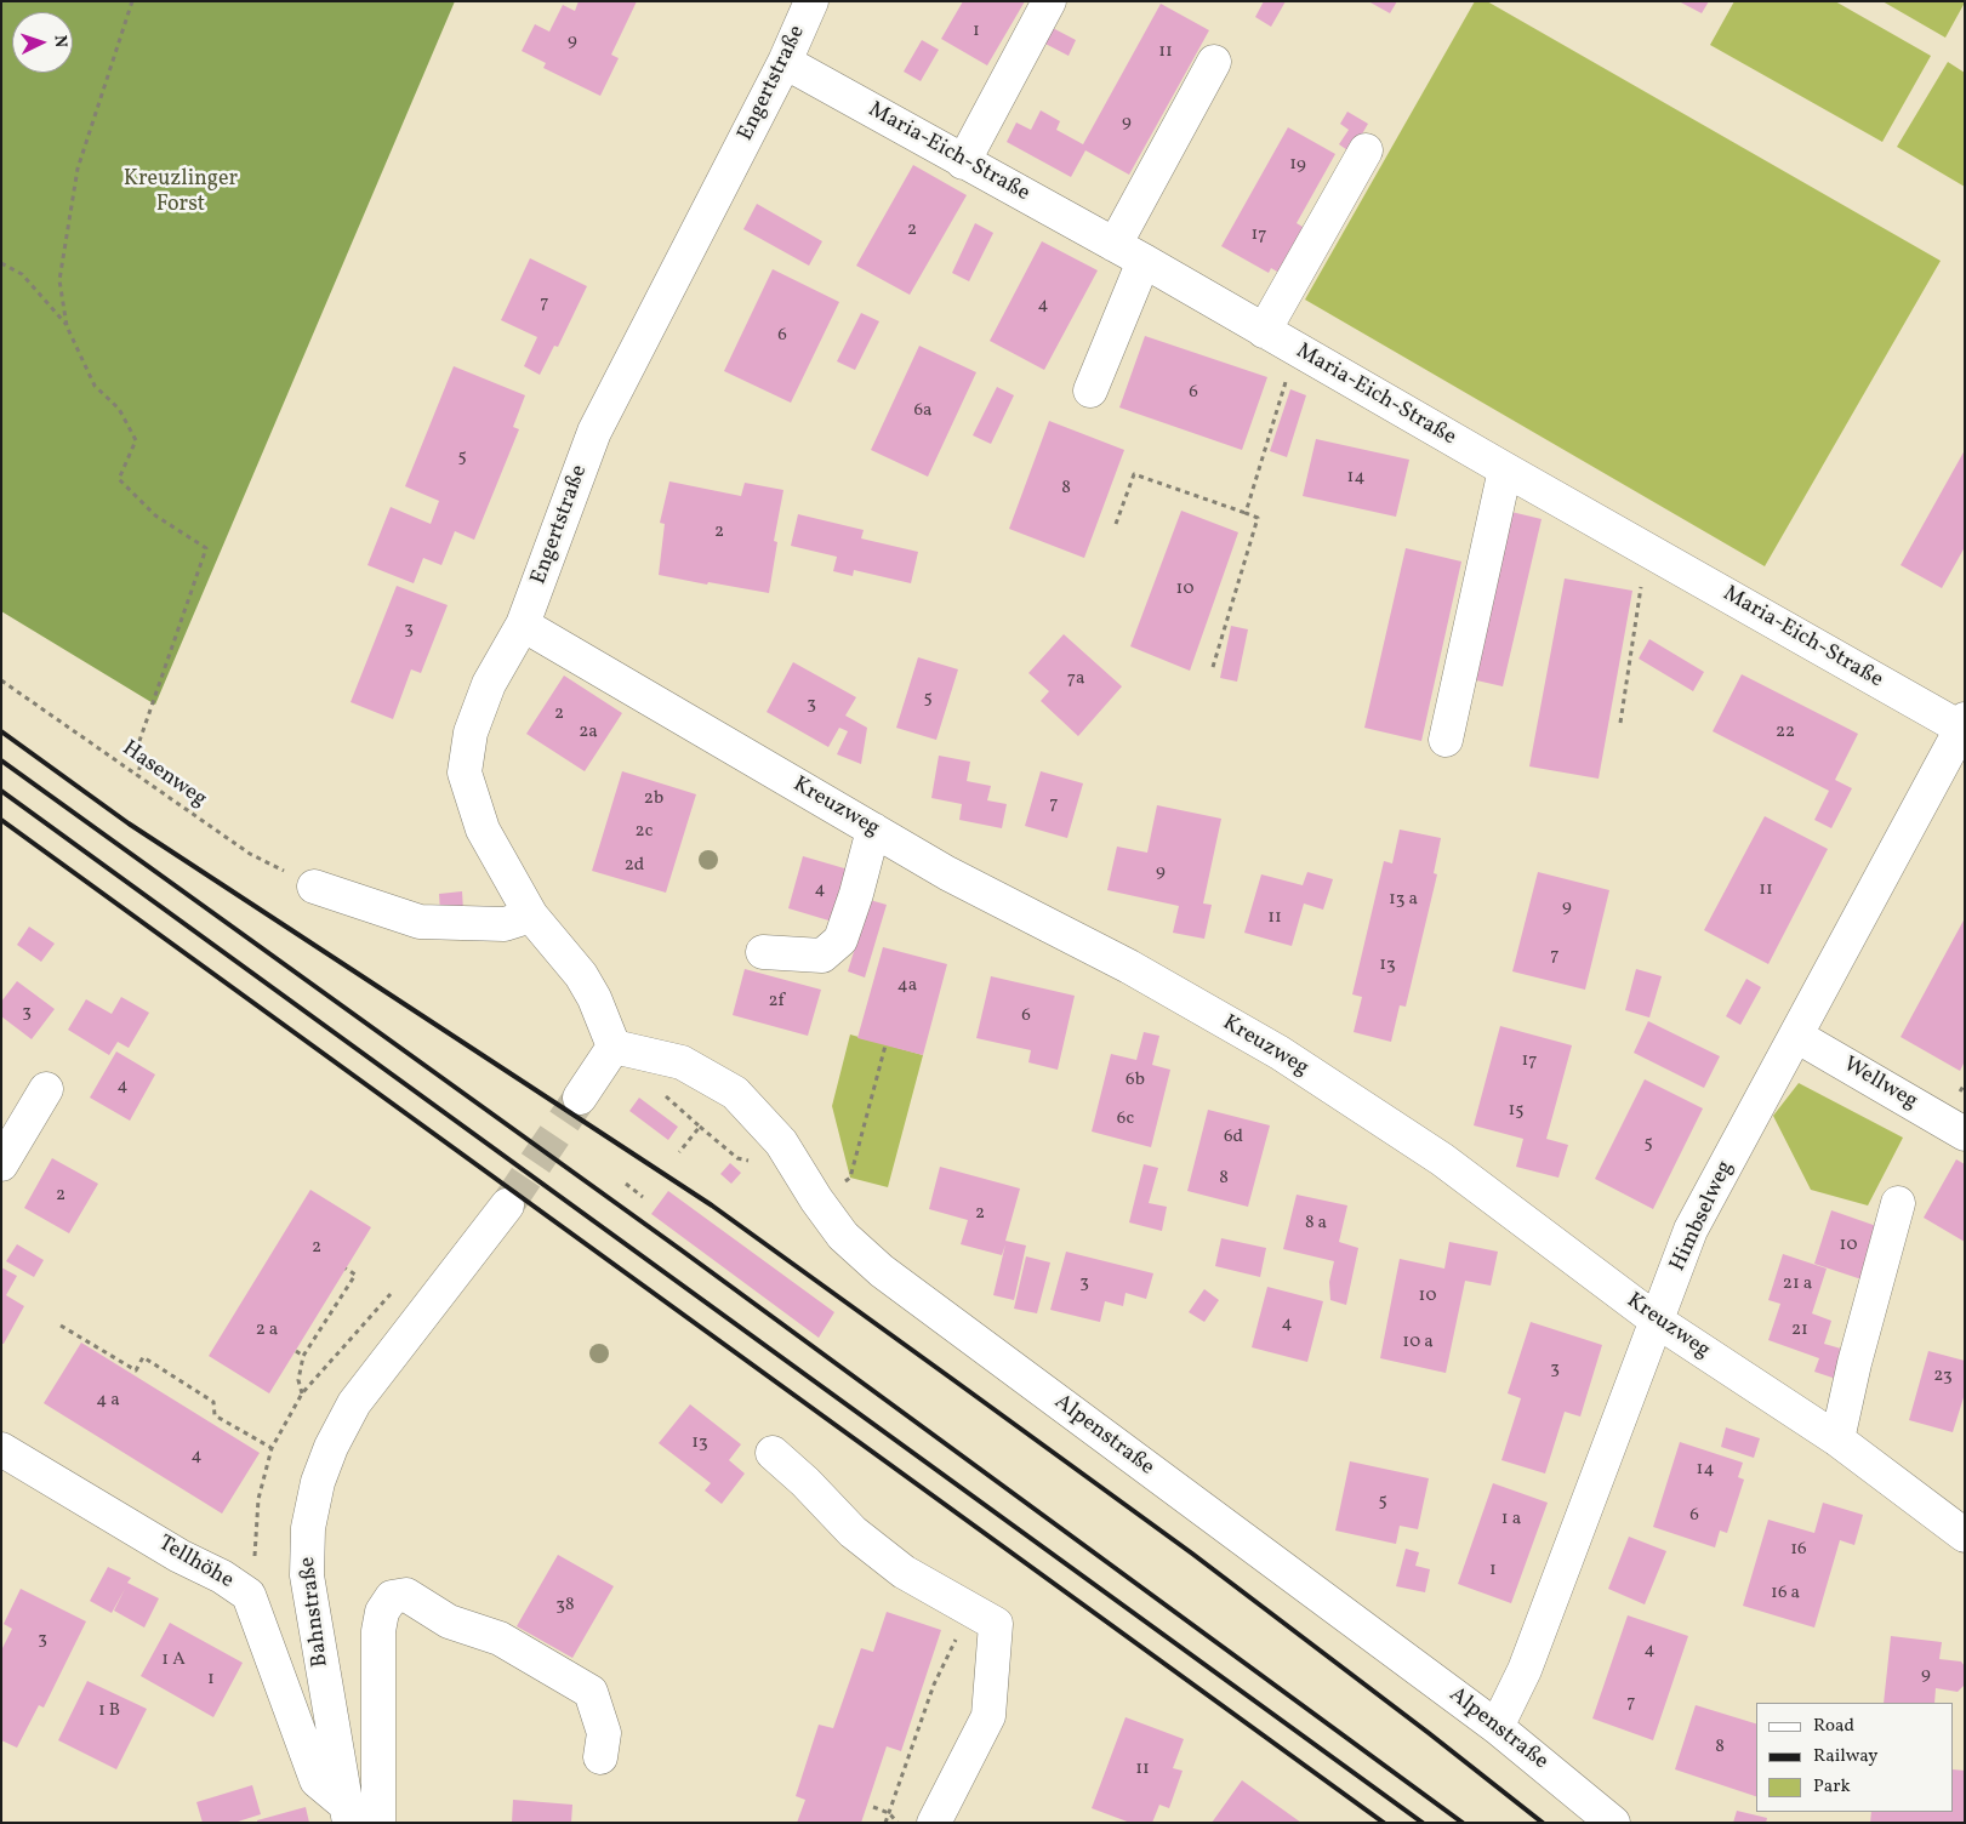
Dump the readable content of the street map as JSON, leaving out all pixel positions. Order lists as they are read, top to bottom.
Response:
{
  "streets": {
    "street": [
      "Engertstraße",
      "Maria-Eich-Straße",
      "Kreuzweg",
      "Wellweg",
      "Himbselweg",
      "Alpenstraße",
      "Tellhöhe",
      "Bahnstraße"
    ],
    "path": ["Hasenweg"]
  },
  "crossings": [
    ["Engertstraße", "Maria-Eich-Straße"],
    ["Engertstraße", "Kreuzweg"],
    ["Engertstraße", "Alpenstraße"],
    ["Maria-Eich-Straße", "Himbselweg"],
    ["Kreuzweg", "Himbselweg"],
    ["Wellweg", "Himbselweg"],
    ["Himbselweg", "Alpenstraße"],
    ["Tellhöhe", "Bahnstraße"]
  ],
  "parks": ["Kreuzlinger Forst"],
  "house_numbers": [
    "1",
    "9",
    "11",
    "9",
    "19",
    "2",
    "17",
    "7",
    "4",
    "6",
    "6",
    "6a",
    "5",
    "14",
    "8",
    "2",
    "10",
    "3",
    "7a",
    "5",
    "3",
    "2",
    "2a",
    "22",
    "2b",
    "7",
    "2c",
    "2d",
    "9",
    "4",
    "11",
    "13 a",
    "9",
    "11",
    "7",
    "13",
    "4a",
    "2f",
    "3",
    "6",
    "17",
    "6b",
    "4",
    "15",
    "6c",
    "6d",
    "5",
    "8",
    "2",
    "2",
    "8 a",
    "10",
    "2",
    "3",
    "21 a",
    "10",
    "4",
    "2 a",
    "21",
    "10 a",
    "3",
    "23",
    "4 a",
    "13",
    "4",
    "14",
    "5",
    "6",
    "1 a",
    "16",
    "1",
    "16 a",
    "38",
    "3",
    "4",
    "1 A",
    "9",
    "1",
    "7",
    "1 B",
    "8",
    "11"
  ],
  "legend": ["Road", "Railway", "Park"],
  "north": "right"
}
